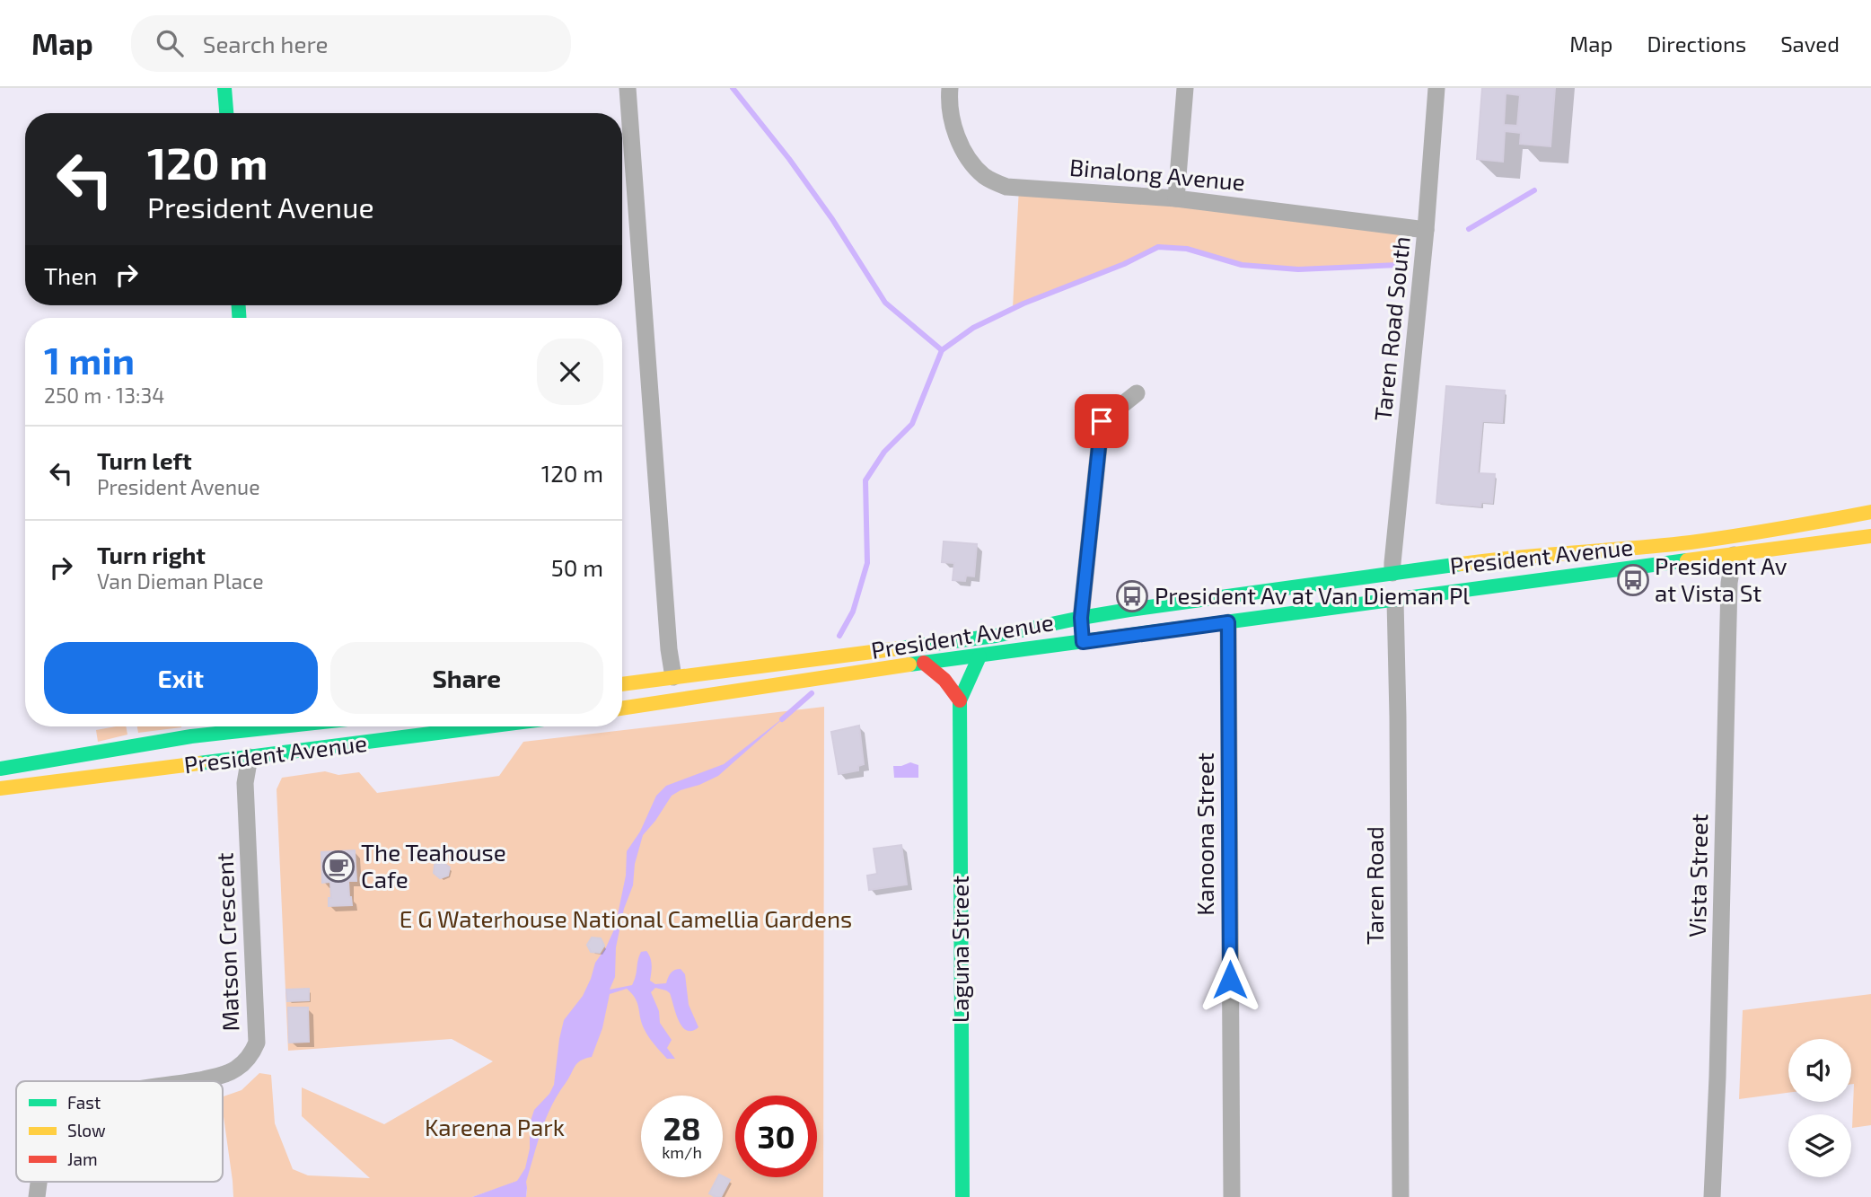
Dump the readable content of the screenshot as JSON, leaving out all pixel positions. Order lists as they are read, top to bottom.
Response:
{
  "streets": {
    "main road": [
      "President Avenue",
      "Taren Road",
      "Matson Crescent",
      "Laguna Street"
    ],
    "street": [
      "Binalong Avenue",
      "Taren Road South",
      "Kanoona Street",
      "Vista Street"
    ]
  },
  "crossings": [
    ["Binalong Avenue", "Taren Road South"],
    ["Taren Road South", "President Avenue"],
    ["Taren Road South", "Taren Road"],
    ["President Avenue", "Kanoona Street"],
    ["President Avenue", "Vista Street"],
    ["President Avenue", "Taren Road"],
    ["President Avenue", "Matson Crescent"],
    ["President Avenue", "Laguna Street"]
  ],
  "parks": ["E G Waterhouse National Camellia Gardens", "Kareena Park"],
  "places": {
    "bus stop": ["President Av at Vista St", "President Av at Van Dieman Pl"],
    "cafe": ["The Teahouse Cafe"]
  },
  "legend": ["Fast", "Slow", "Jam"],
  "page": {
    "header": "Map",
    "search": "Search here",
    "nav": ["Map", "Directions", "Saved"],
    "turn": ["120 m", "President Avenue"],
    "then": "Then",
    "heading": ["1 min", "250 m · 13:34"],
    "list": [
      {
        "name": "Turn left",
        "note": "President Avenue",
        "value": "120 m"
      },
      {
        "name": "Turn right",
        "note": "Van Dieman Place",
        "value": "50 m"
      }
    ],
    "buttons": ["Exit", "Share"],
    "speed": "28 km/h",
    "limit": "30"
  }
}
